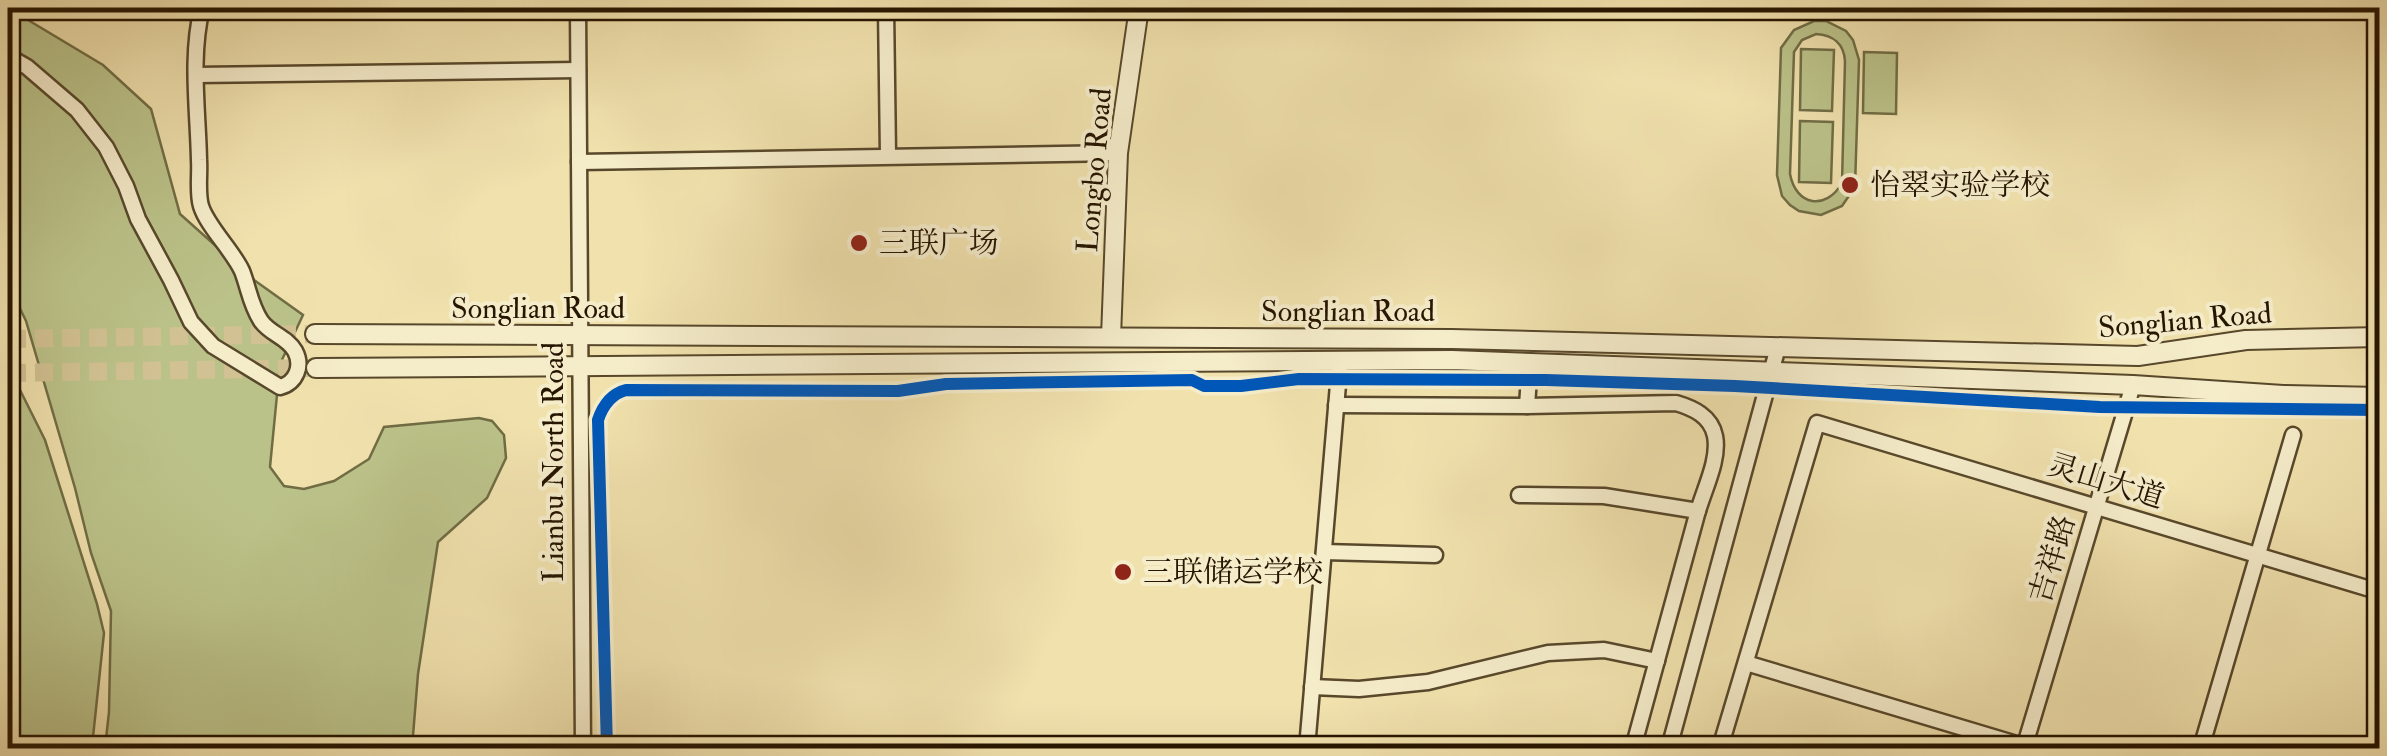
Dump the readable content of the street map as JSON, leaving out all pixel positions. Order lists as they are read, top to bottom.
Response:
{
  "streets": {
    "street": [
      "Longbo Road",
      "Songlian Road",
      "Lianbu North Road",
      "灵山大道",
      "吉祥路"
    ]
  },
  "crossings": [
    ["Longbo Road", "Songlian Road"],
    ["Songlian Road", "Lianbu North Road"],
    ["Songlian Road", "吉祥路"],
    ["灵山大道", "吉祥路"]
  ],
  "places": ["怡翠实验学校", "三联广场", "三联储运学校"]
}
